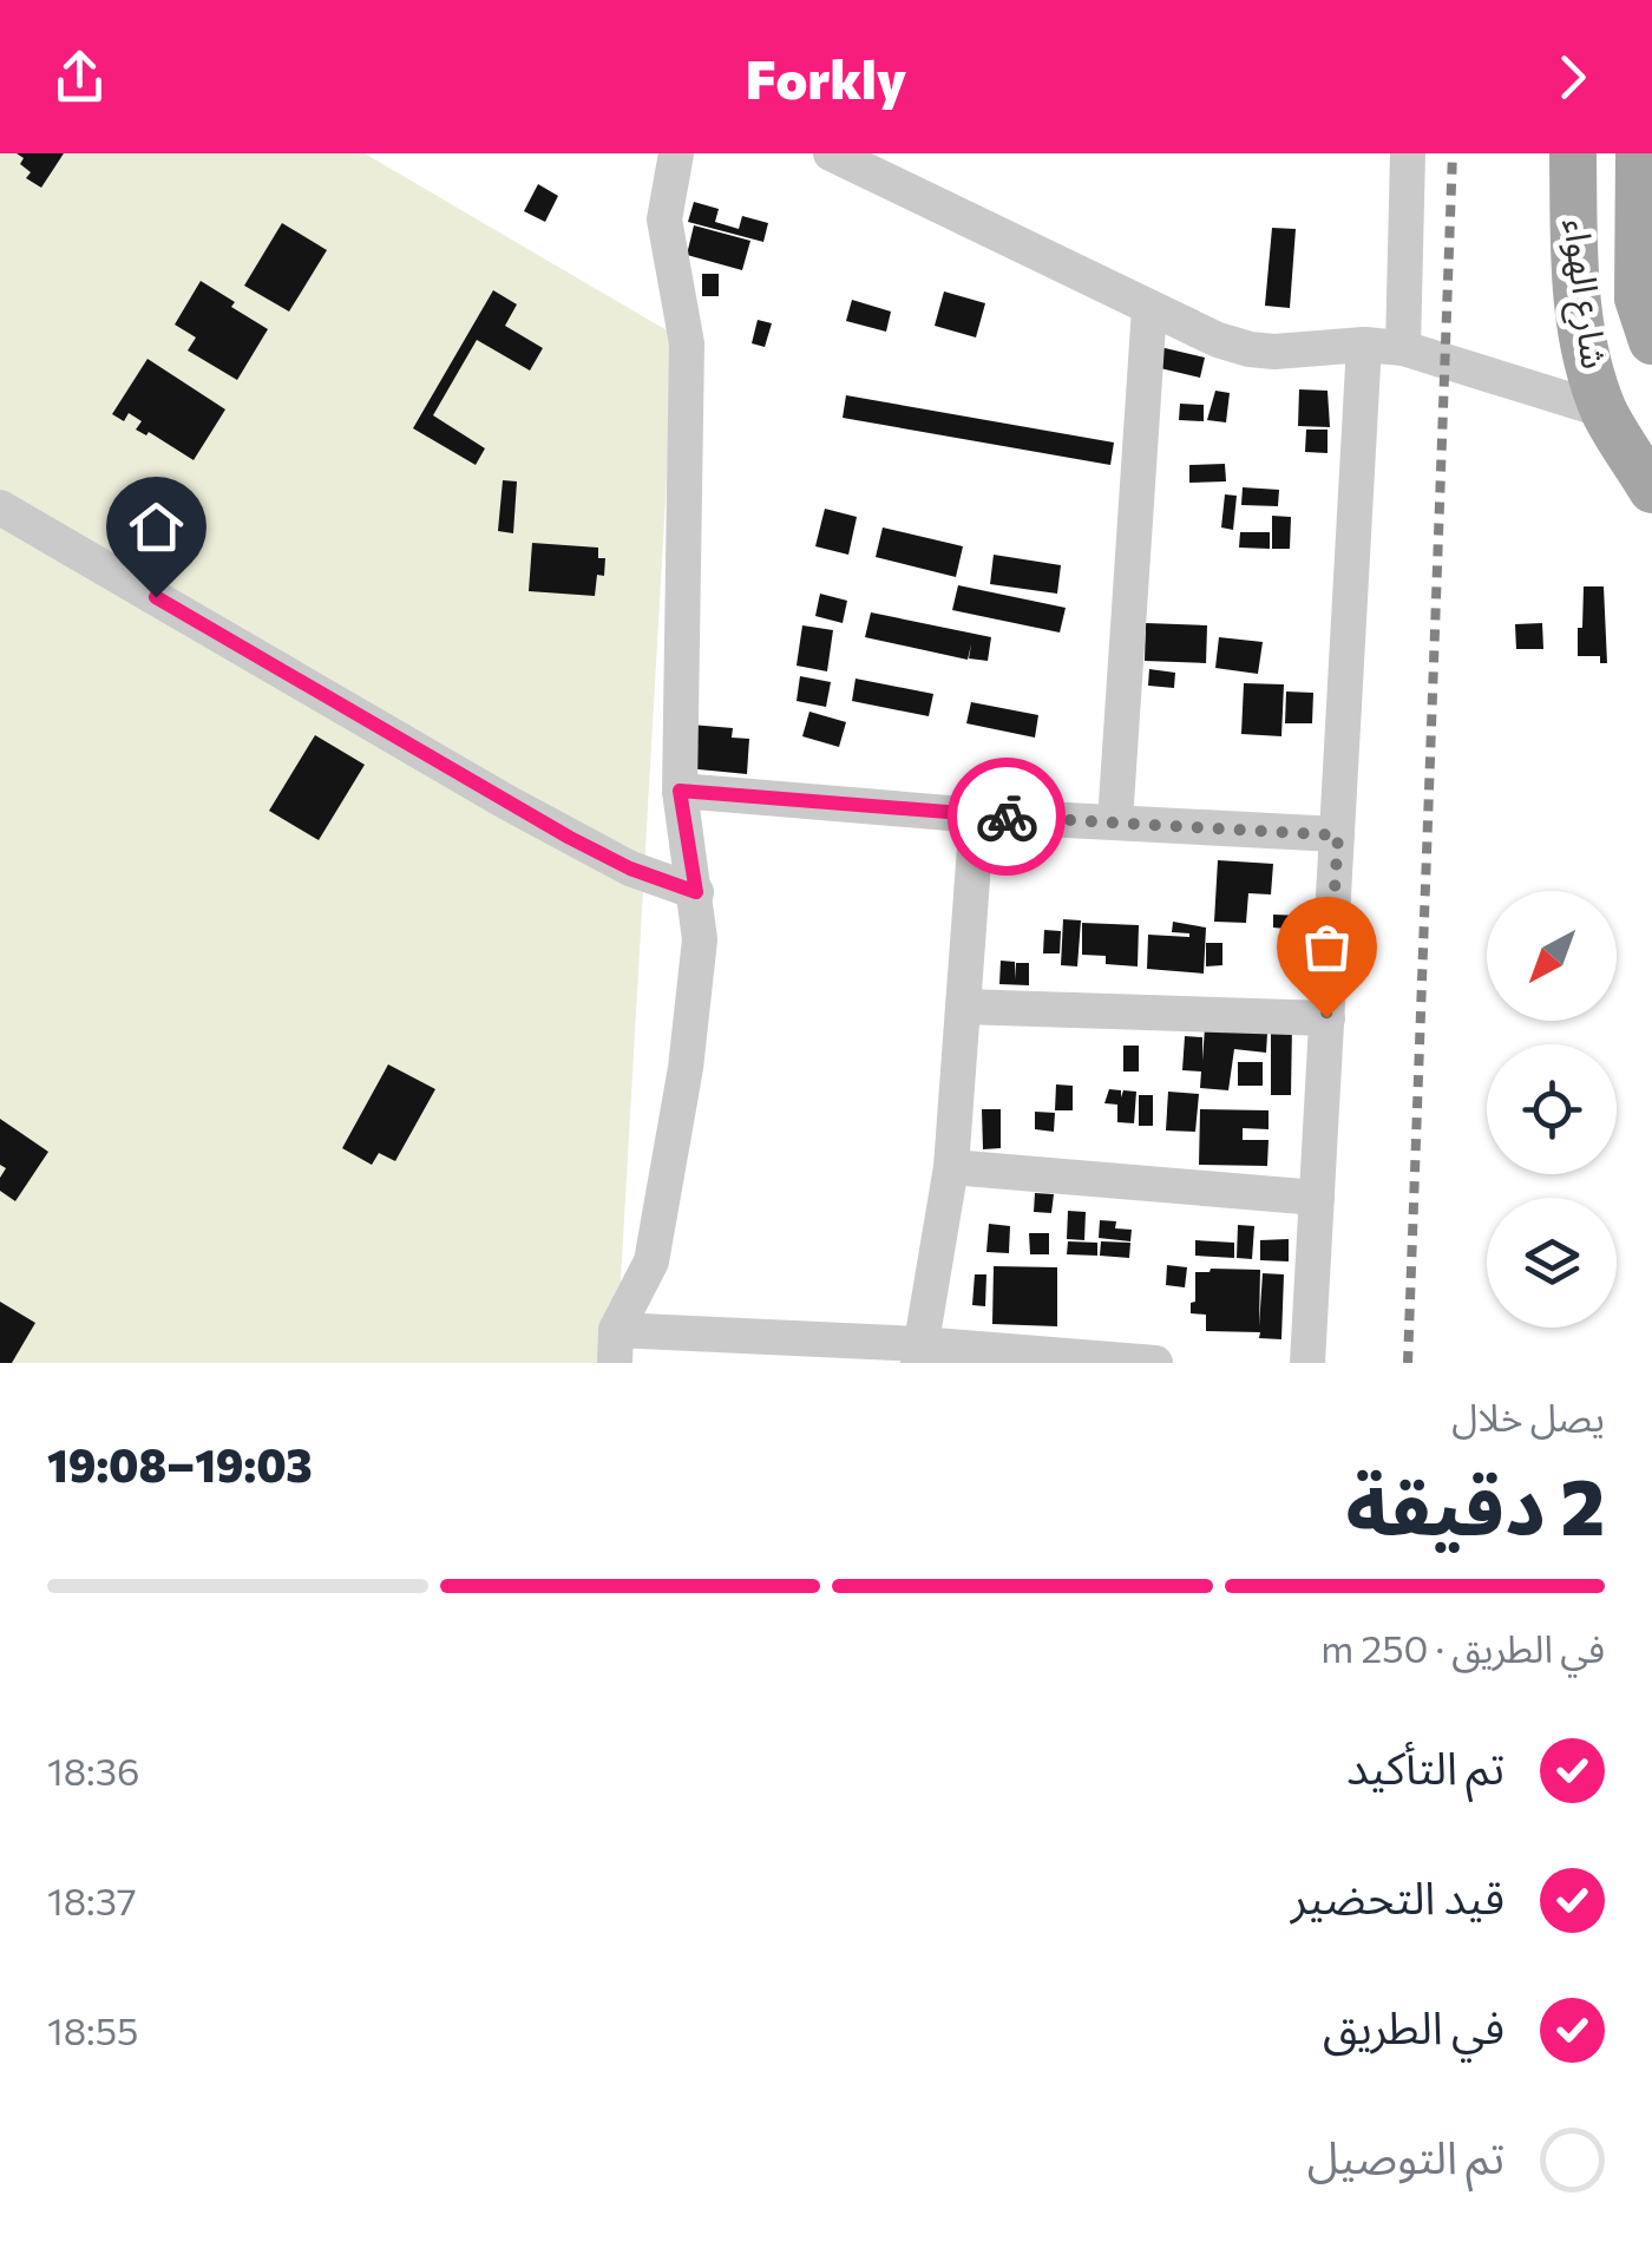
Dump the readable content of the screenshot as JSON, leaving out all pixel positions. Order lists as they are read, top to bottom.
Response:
{
  "streets": {
    "main road": ["شارع الهواء"]
  },
  "north": "bottom left",
  "page": {
    "header": "Forkly",
    "heading": ["2 دقيقة", "يصل خلال", "19:03–19:08"],
    "bar": "في الطريق · 250 m",
    "list": [
      ["تم التأكيد", "18:36"],
      ["قيد التحضير", "18:37"],
      ["في الطريق", "18:55"],
      "تم التوصيل"
    ]
  }
}
